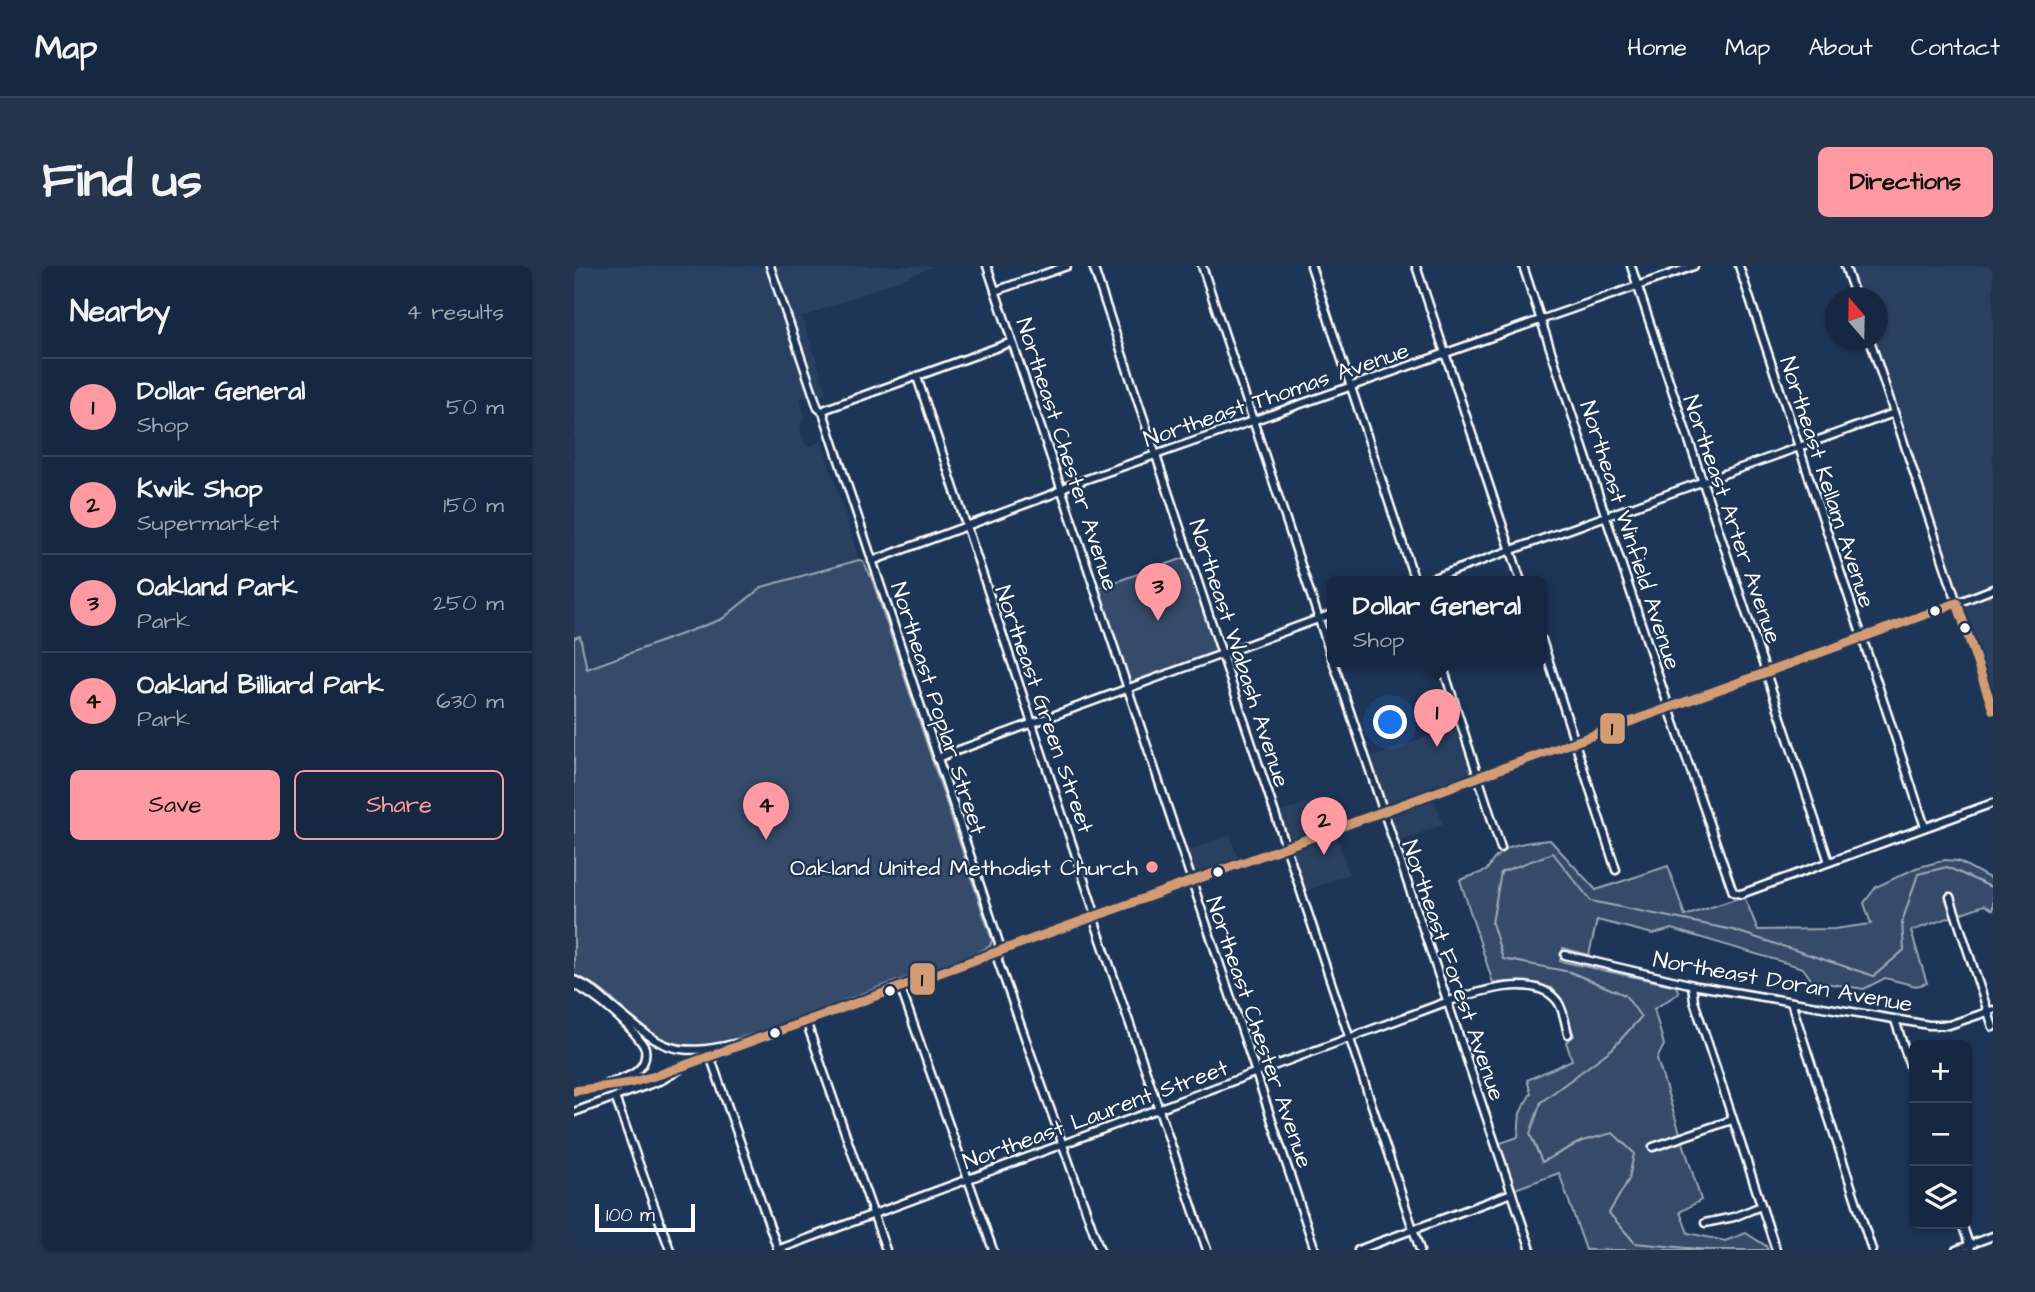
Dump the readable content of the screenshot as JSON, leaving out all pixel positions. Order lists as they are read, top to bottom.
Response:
{
  "streets": {
    "street": [
      "Northeast Thomas Avenue",
      "Northeast Chester Avenue",
      "Northeast Kellam Avenue",
      "Northeast Arter Avenue",
      "Northeast Winfield Avenue",
      "Northeast Wabash Avenue",
      "Northeast Poplar Street",
      "Northeast Green Street",
      "Northeast Forest Avenue",
      "Northeast Doran Avenue",
      "Northeast Laurent Street"
    ]
  },
  "crossings": [
    ["Northeast Thomas Avenue", "Northeast Chester Avenue"],
    ["Northeast Thomas Avenue", "Northeast Arter Avenue"],
    ["Northeast Thomas Avenue", "Northeast Winfield Avenue"],
    ["Northeast Thomas Avenue", "Northeast Wabash Avenue"],
    ["Northeast Thomas Avenue", "Northeast Poplar Street"],
    ["Northeast Thomas Avenue", "Northeast Green Street"],
    ["Northeast Thomas Avenue", "Northeast Forest Avenue"],
    ["Northeast Chester Avenue", "Northeast Laurent Street"],
    ["Northeast Arter Avenue", "Northeast Winfield Avenue"],
    ["Northeast Wabash Avenue", "Northeast Laurent Street"],
    ["Northeast Poplar Street", "Northeast Laurent Street"],
    ["Northeast Green Street", "Northeast Laurent Street"],
    ["Northeast Forest Avenue", "Northeast Laurent Street"]
  ],
  "places": ["Oakland United Methodist Church"],
  "lines": ["transit line 1"],
  "scale_bar": "100 m",
  "north": "top",
  "page": {
    "header": "Map",
    "nav": [
      "Home",
      "Map",
      "About",
      "Contact"
    ],
    "buttons": [
      "Directions",
      ["Save", "Share"]
    ],
    "title": "Find us",
    "heading": ["Nearby", "4 results"],
    "list": [
      {
        "mark": "1",
        "name": "Dollar General",
        "note": "Shop",
        "value": "50 m"
      },
      {
        "mark": "2",
        "name": "Kwik Shop",
        "note": "Supermarket",
        "value": "150 m"
      },
      {
        "mark": "3",
        "name": "Oakland Park",
        "note": "Park",
        "value": "250 m"
      },
      {
        "mark": "4",
        "name": "Oakland Billiard Park",
        "note": "Park",
        "value": "630 m"
      }
    ],
    "pins": [
      "3",
      "1",
      "4",
      "2"
    ],
    "popup": ["Dollar General", "Shop"],
    "map_buttons": ["+", "−"],
    "scale": "100 m"
  }
}
